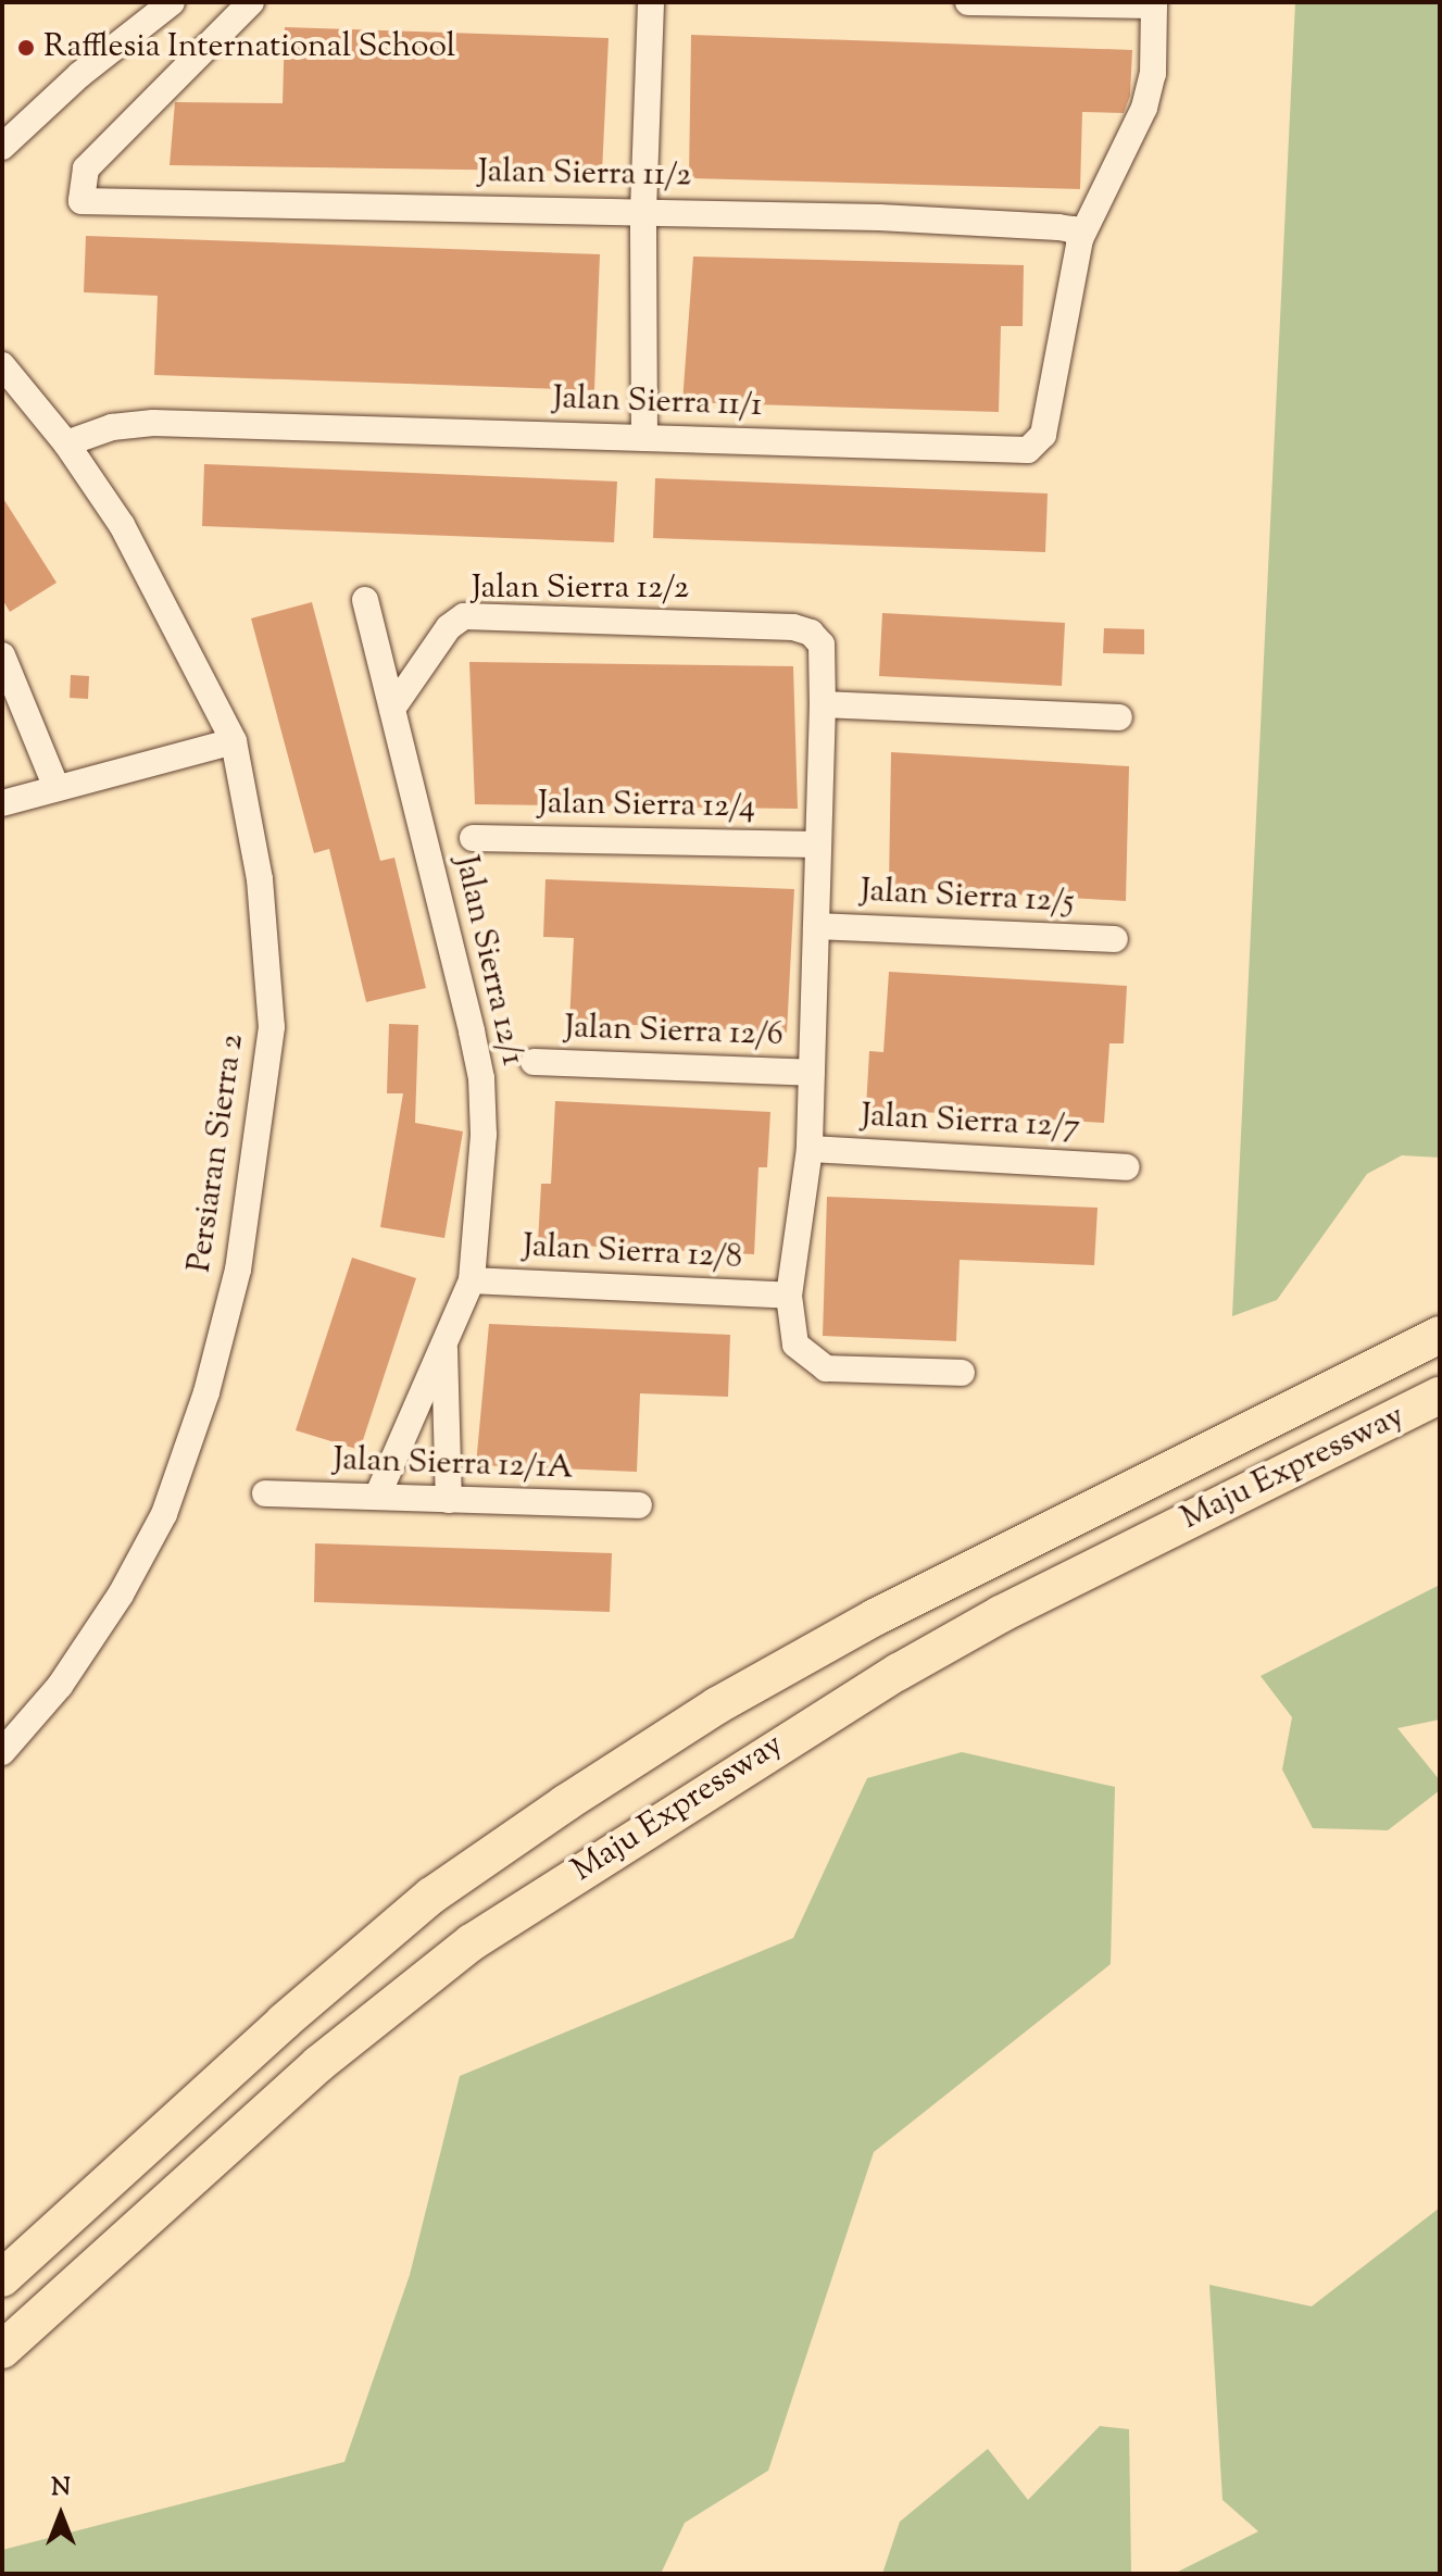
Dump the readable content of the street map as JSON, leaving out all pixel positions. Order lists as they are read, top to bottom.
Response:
{
  "streets": {
    "highway": ["Maju Expressway"],
    "street": [
      "Jalan Sierra 11/2",
      "Jalan Sierra 11/1",
      "Jalan Sierra 12/2",
      "Jalan Sierra 12/4",
      "Jalan Sierra 12/5",
      "Jalan Sierra 12/1",
      "Jalan Sierra 12/6",
      "Jalan Sierra 12/7",
      "Persiaran Sierra 2",
      "Jalan Sierra 12/8",
      "Jalan Sierra 12/1A"
    ]
  },
  "crossings": [
    ["Jalan Sierra 11/2", "Jalan Sierra 11/1"],
    ["Jalan Sierra 11/1", "Persiaran Sierra 2"],
    ["Jalan Sierra 12/2", "Jalan Sierra 12/1"],
    ["Jalan Sierra 12/1", "Jalan Sierra 12/8"],
    ["Jalan Sierra 12/1", "Jalan Sierra 12/1A"]
  ],
  "places": ["Rafflesia International School"],
  "north": "top"
}
